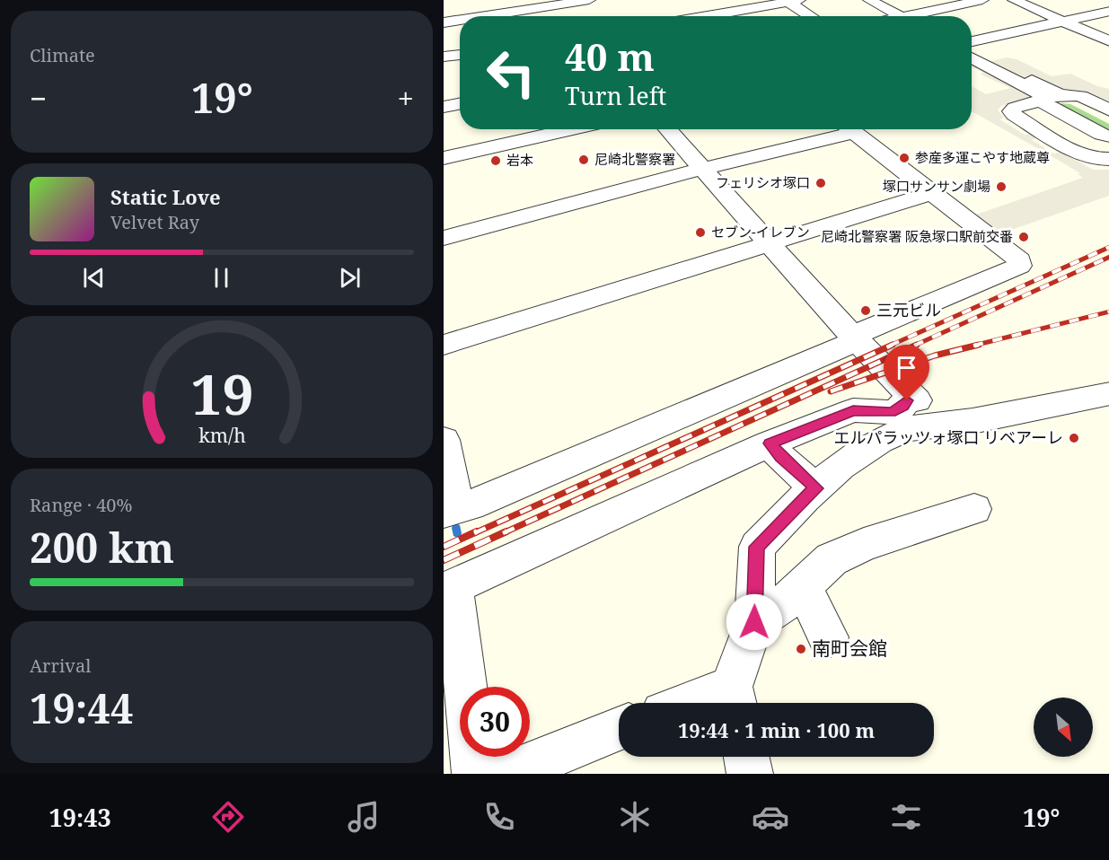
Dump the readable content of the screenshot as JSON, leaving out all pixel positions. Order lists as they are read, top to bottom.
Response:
{
  "places": [
    "参産多運こやす地蔵尊",
    "尼崎北警察署",
    "岩本",
    "フェリシオ塚口",
    "塚口サンサン劇場",
    "セブン-イレブン",
    "尼崎北警察署 阪急塚口駅前交番",
    "三元ビル",
    "エルパラッツォ塚口 リベアーレ",
    "南町会館"
  ],
  "north": "bottom right",
  "page": {
    "tile": [
      "Climate",
      ["Range · 40%", "200 km"],
      ["Arrival", "19:44"]
    ],
    "turn": ["40 m", "Turn left"],
    "heat": ["−", "19°", "+"],
    "song": ["Static Love", "Velvet Ray"],
    "limit": "30",
    "trip": "19:44 · 1 min · 100 m",
    "tabs": ["19:43", "19°"],
    "gauge": ["19", "km/h"]
  }
}
